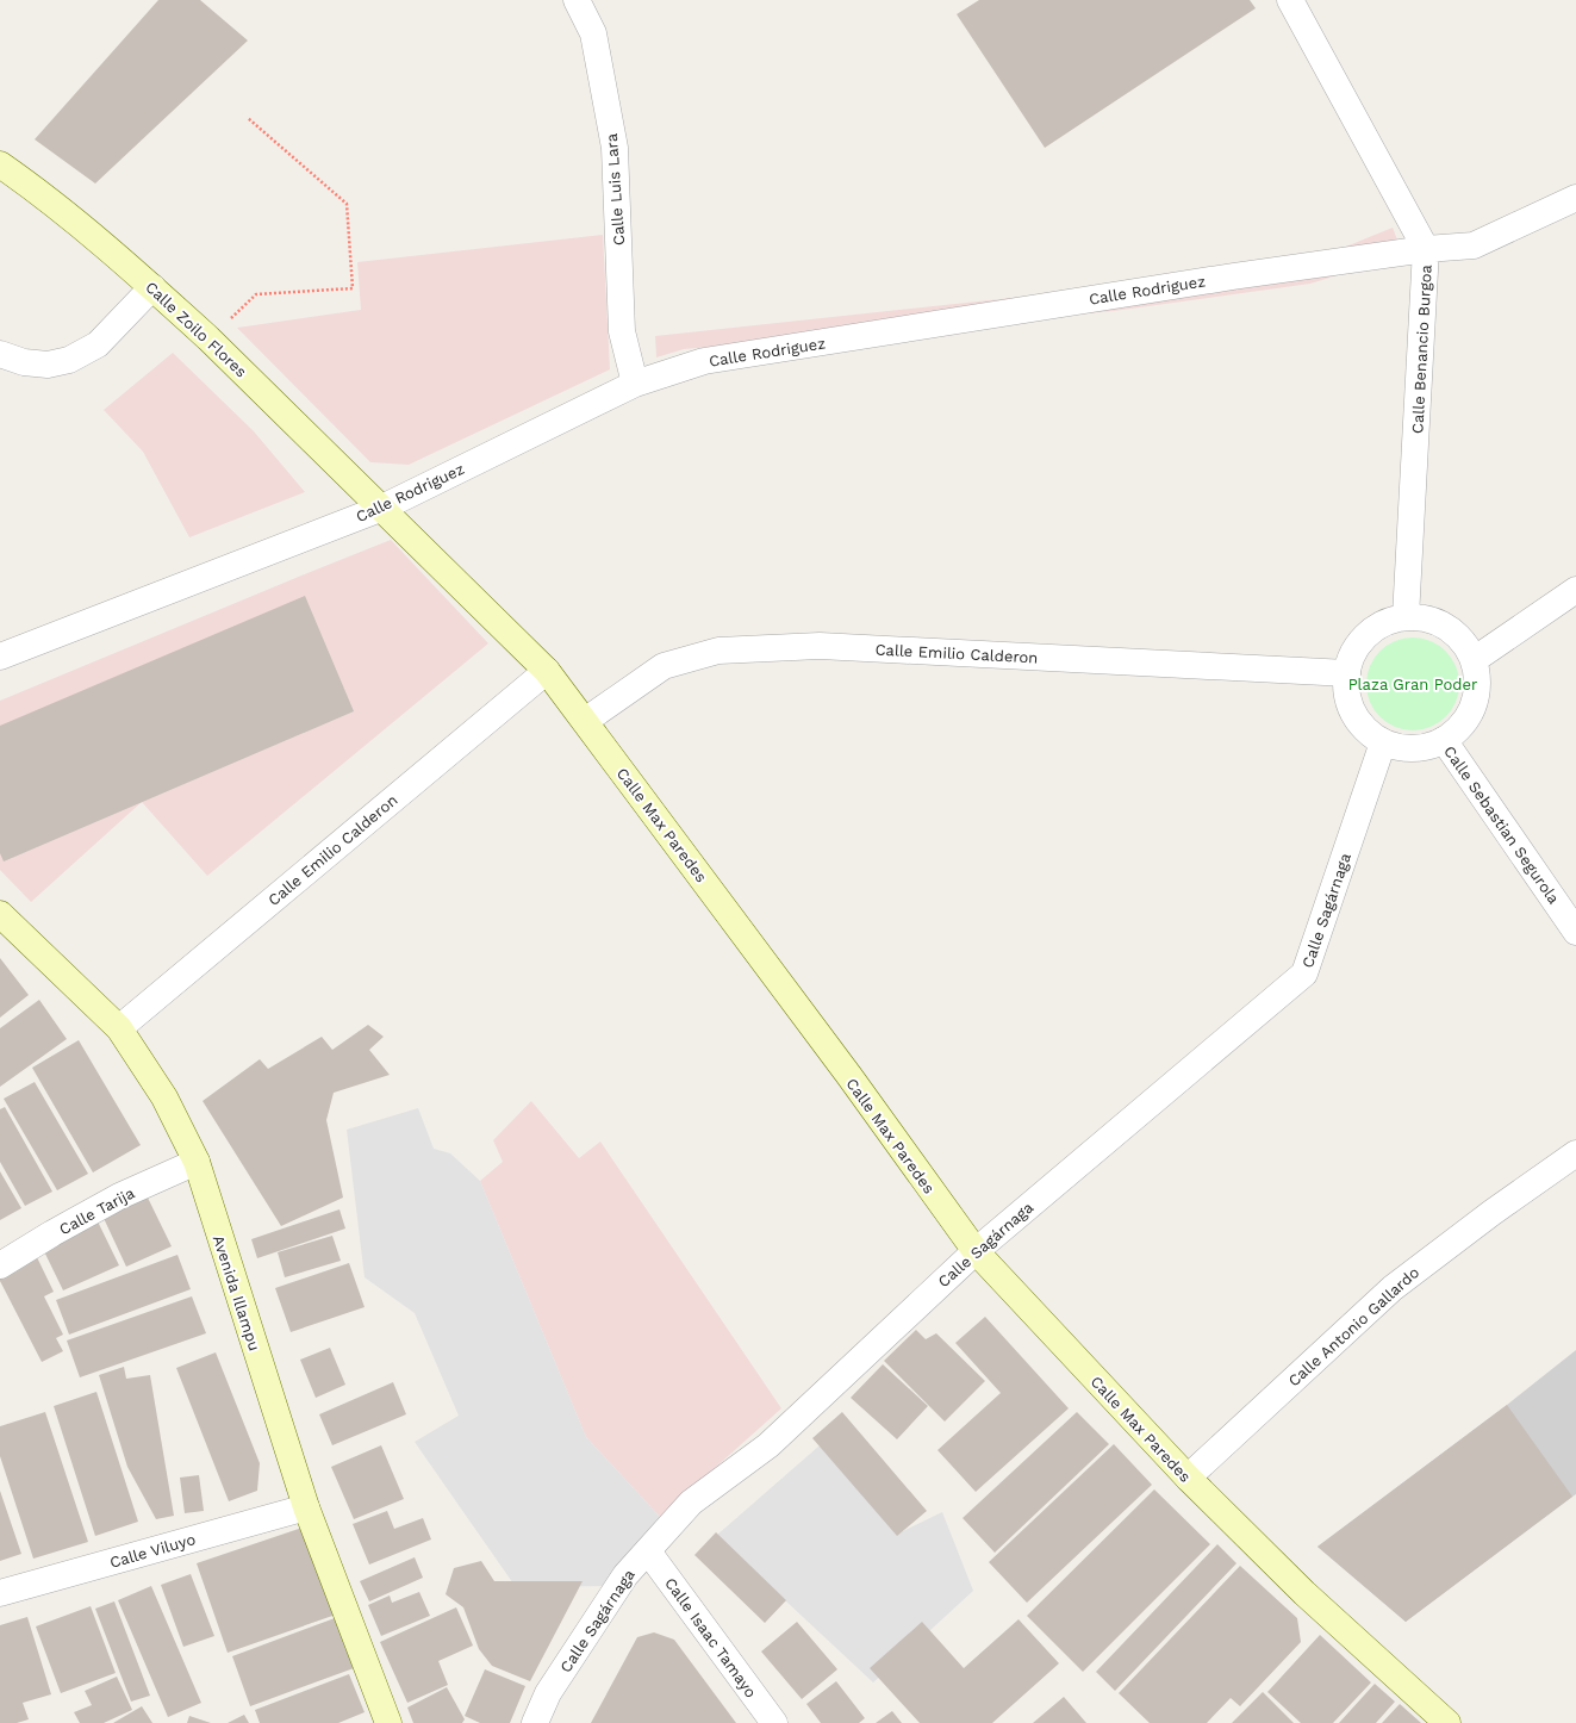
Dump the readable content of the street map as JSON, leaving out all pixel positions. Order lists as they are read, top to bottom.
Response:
{
  "streets": {
    "main road": ["Calle Zoilo Flores", "Calle Max Paredes", "Avenida Illampu"],
    "street": [
      "Calle Luis Lara",
      "Calle Rodriguez",
      "Calle Benancio Burgoa",
      "Calle Emilio Calderon",
      "Calle Sebastian Segurola",
      "Calle Sagárnaga",
      "Calle Tarija",
      "Calle Antonio Gallardo",
      "Calle Viluyo",
      "Calle Isaac Tamayo"
    ]
  },
  "crossings": [
    ["Calle Luis Lara", "Calle Rodriguez"],
    ["Calle Rodriguez", "Calle Zoilo Flores"],
    ["Calle Rodriguez", "Calle Benancio Burgoa"],
    ["Calle Rodriguez", "Calle Max Paredes"],
    ["Calle Zoilo Flores", "Calle Max Paredes"],
    ["Calle Benancio Burgoa", "Calle Emilio Calderon"],
    ["Calle Benancio Burgoa", "Calle Sebastian Segurola"],
    ["Calle Benancio Burgoa", "Calle Sagárnaga"],
    ["Calle Emilio Calderon", "Calle Max Paredes"],
    ["Calle Emilio Calderon", "Calle Sebastian Segurola"],
    ["Calle Emilio Calderon", "Calle Sagárnaga"],
    ["Calle Emilio Calderon", "Avenida Illampu"],
    ["Calle Max Paredes", "Calle Sagárnaga"],
    ["Calle Max Paredes", "Calle Antonio Gallardo"],
    ["Calle Sebastian Segurola", "Calle Sagárnaga"],
    ["Calle Sagárnaga", "Calle Isaac Tamayo"],
    ["Calle Tarija", "Avenida Illampu"],
    ["Avenida Illampu", "Calle Viluyo"]
  ],
  "parks": ["Plaza Gran Poder"]
}
